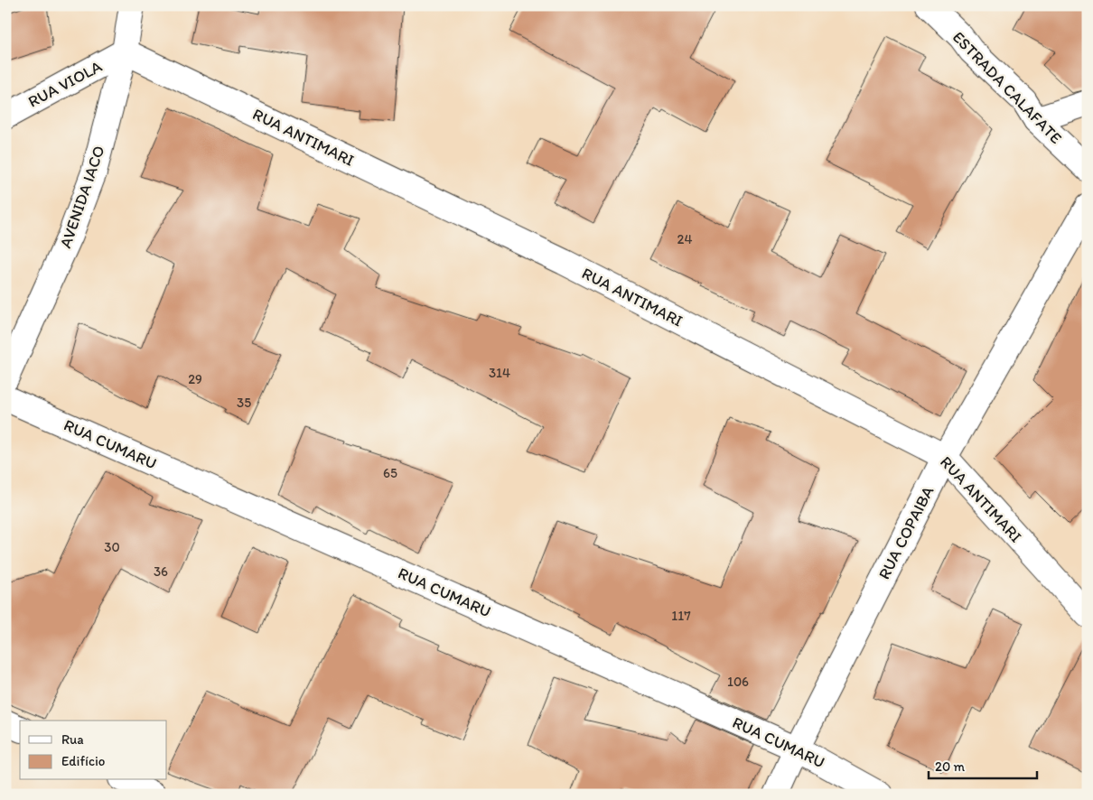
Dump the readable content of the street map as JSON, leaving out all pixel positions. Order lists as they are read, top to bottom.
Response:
{
  "streets": {
    "street": [
      "RUA VIOLA",
      "ESTRADA CALAFATE",
      "RUA ANTIMARI",
      "AVENIDA IACO",
      "RUA CUMARU",
      "RUA COPAIBA"
    ]
  },
  "crossings": [
    ["RUA VIOLA", "RUA ANTIMARI"],
    ["RUA VIOLA", "AVENIDA IACO"],
    ["RUA ANTIMARI", "AVENIDA IACO"],
    ["RUA ANTIMARI", "RUA COPAIBA"],
    ["RUA CUMARU", "RUA COPAIBA"]
  ],
  "house_numbers": [
    "24",
    "314",
    "29",
    "35",
    "65",
    "30",
    "36",
    "117",
    "106"
  ],
  "legend": ["Rua", "Edifício"],
  "scale_bar": "20 m"
}
